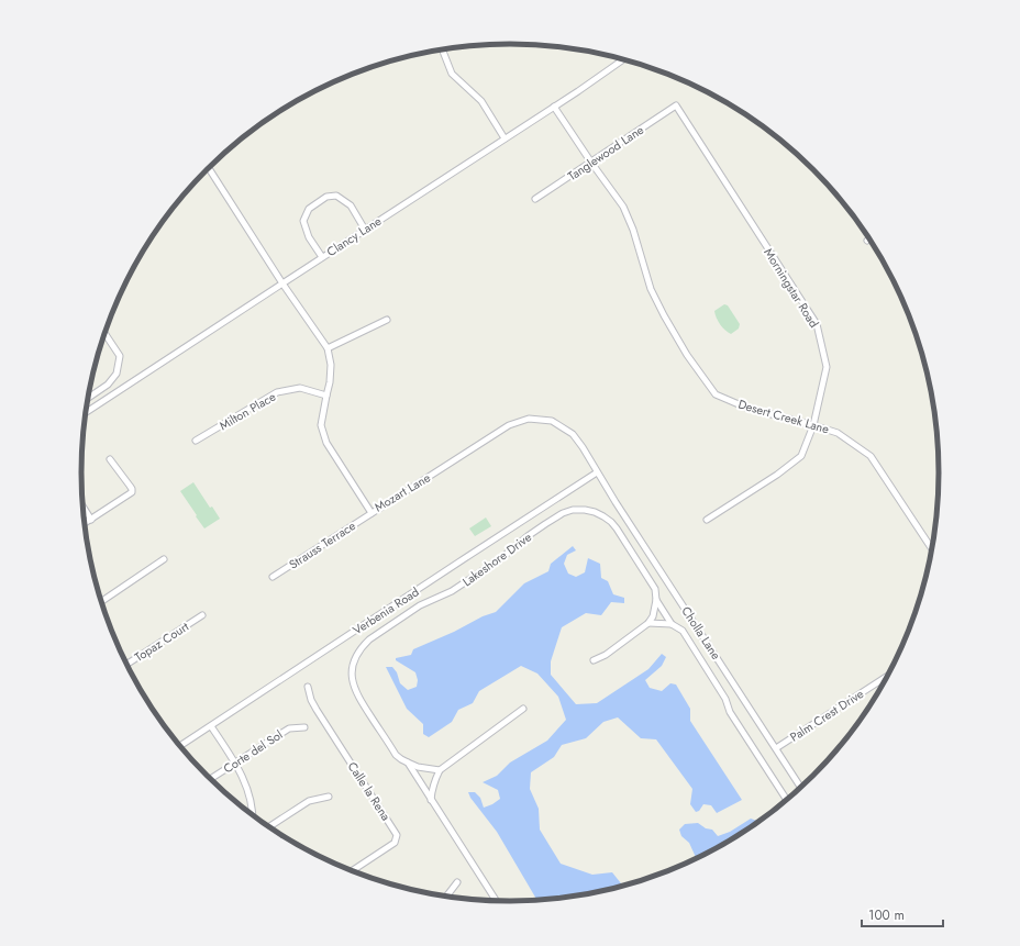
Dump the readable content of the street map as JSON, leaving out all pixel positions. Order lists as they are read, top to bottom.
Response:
{
  "streets": {
    "street": [
      "Tanglewood Lane",
      "Clancy Lane",
      "Morningstar Road",
      "Milton Place",
      "Desert Creek Lane",
      "Mozart Lane",
      "Strauss Terrace",
      "Lakeshore Drive",
      "Verbenia Road",
      "Cholla Lane",
      "Topaz Court",
      "Palm Crest Drive",
      "Corte del Sol",
      "Calle la Rena"
    ]
  },
  "crossings": [
    ["Tanglewood Lane", "Morningstar Road"],
    ["Tanglewood Lane", "Desert Creek Lane"],
    ["Clancy Lane", "Desert Creek Lane"],
    ["Clancy Lane", "Mozart Lane"],
    ["Morningstar Road", "Desert Creek Lane"],
    ["Milton Place", "Mozart Lane"],
    ["Mozart Lane", "Strauss Terrace"],
    ["Mozart Lane", "Verbenia Road"],
    ["Mozart Lane", "Cholla Lane"],
    ["Verbenia Road", "Cholla Lane"],
    ["Cholla Lane", "Palm Crest Drive"]
  ],
  "scale_bar": "100 m"
}
